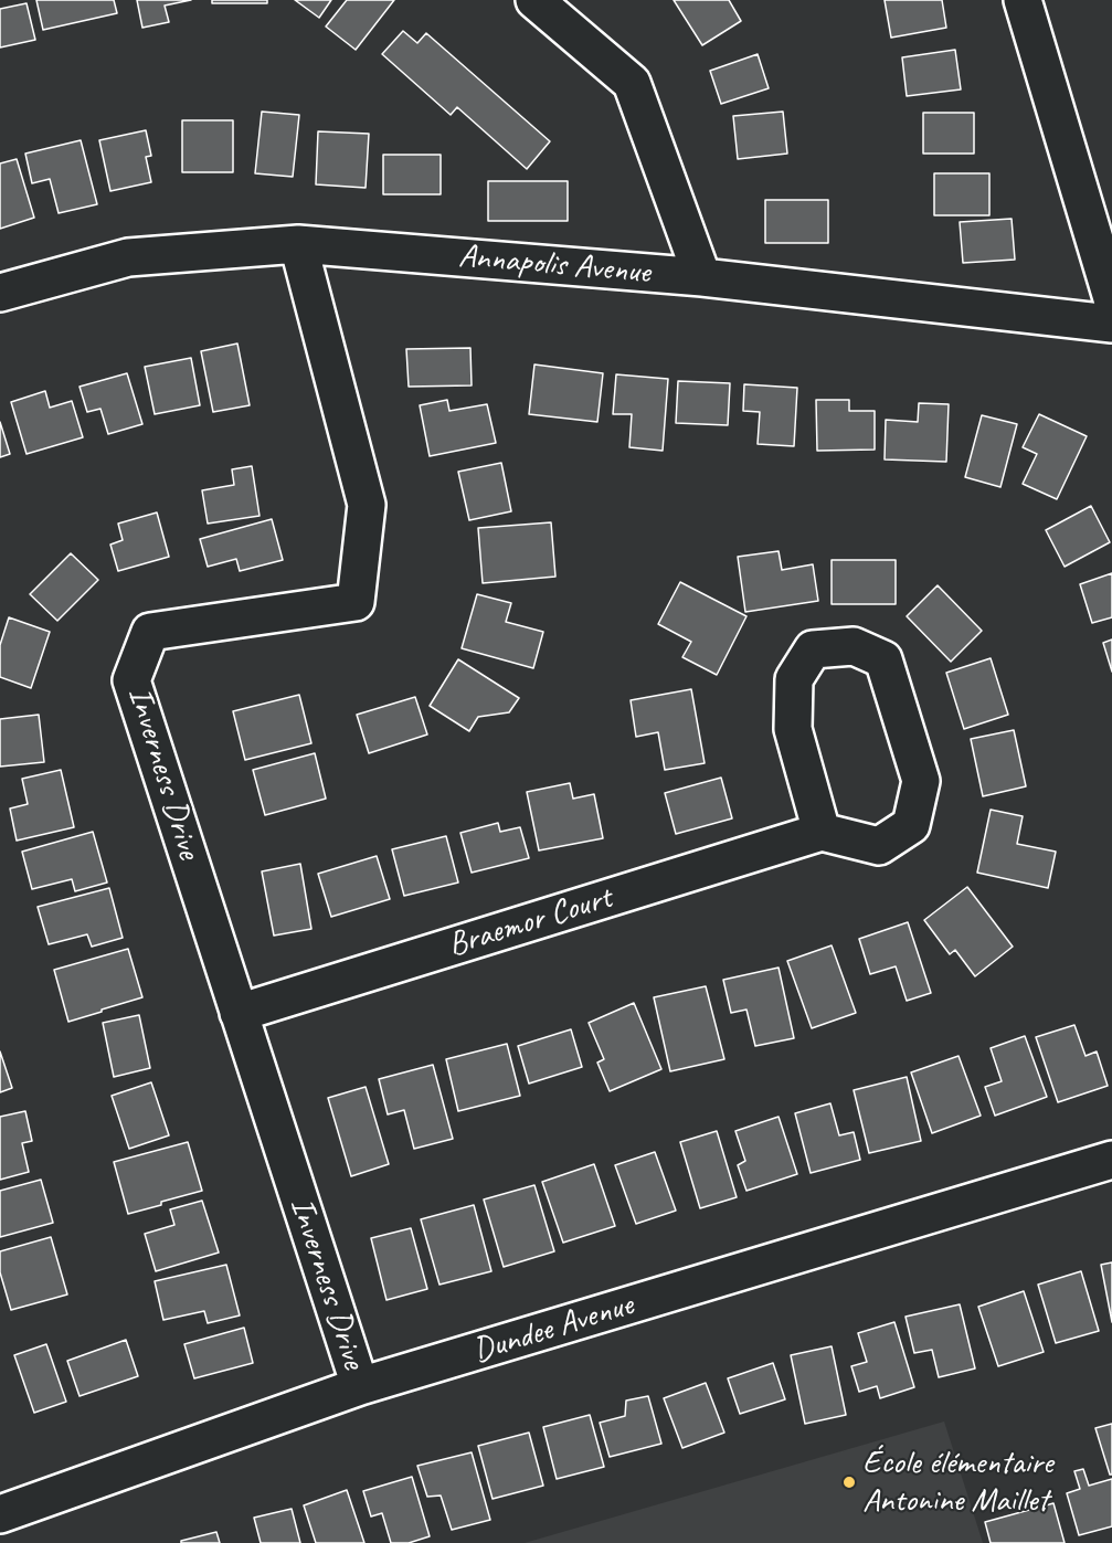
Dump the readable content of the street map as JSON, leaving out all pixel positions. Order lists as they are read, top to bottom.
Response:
{
  "streets": {
    "street": [
      "Annapolis Avenue",
      "Inverness Drive",
      "Braemor Court",
      "Dundee Avenue"
    ]
  },
  "crossings": [
    ["Annapolis Avenue", "Inverness Drive"],
    ["Inverness Drive", "Braemor Court"],
    ["Inverness Drive", "Dundee Avenue"]
  ],
  "places": ["École élémentaire Antonine Maillet"]
}
